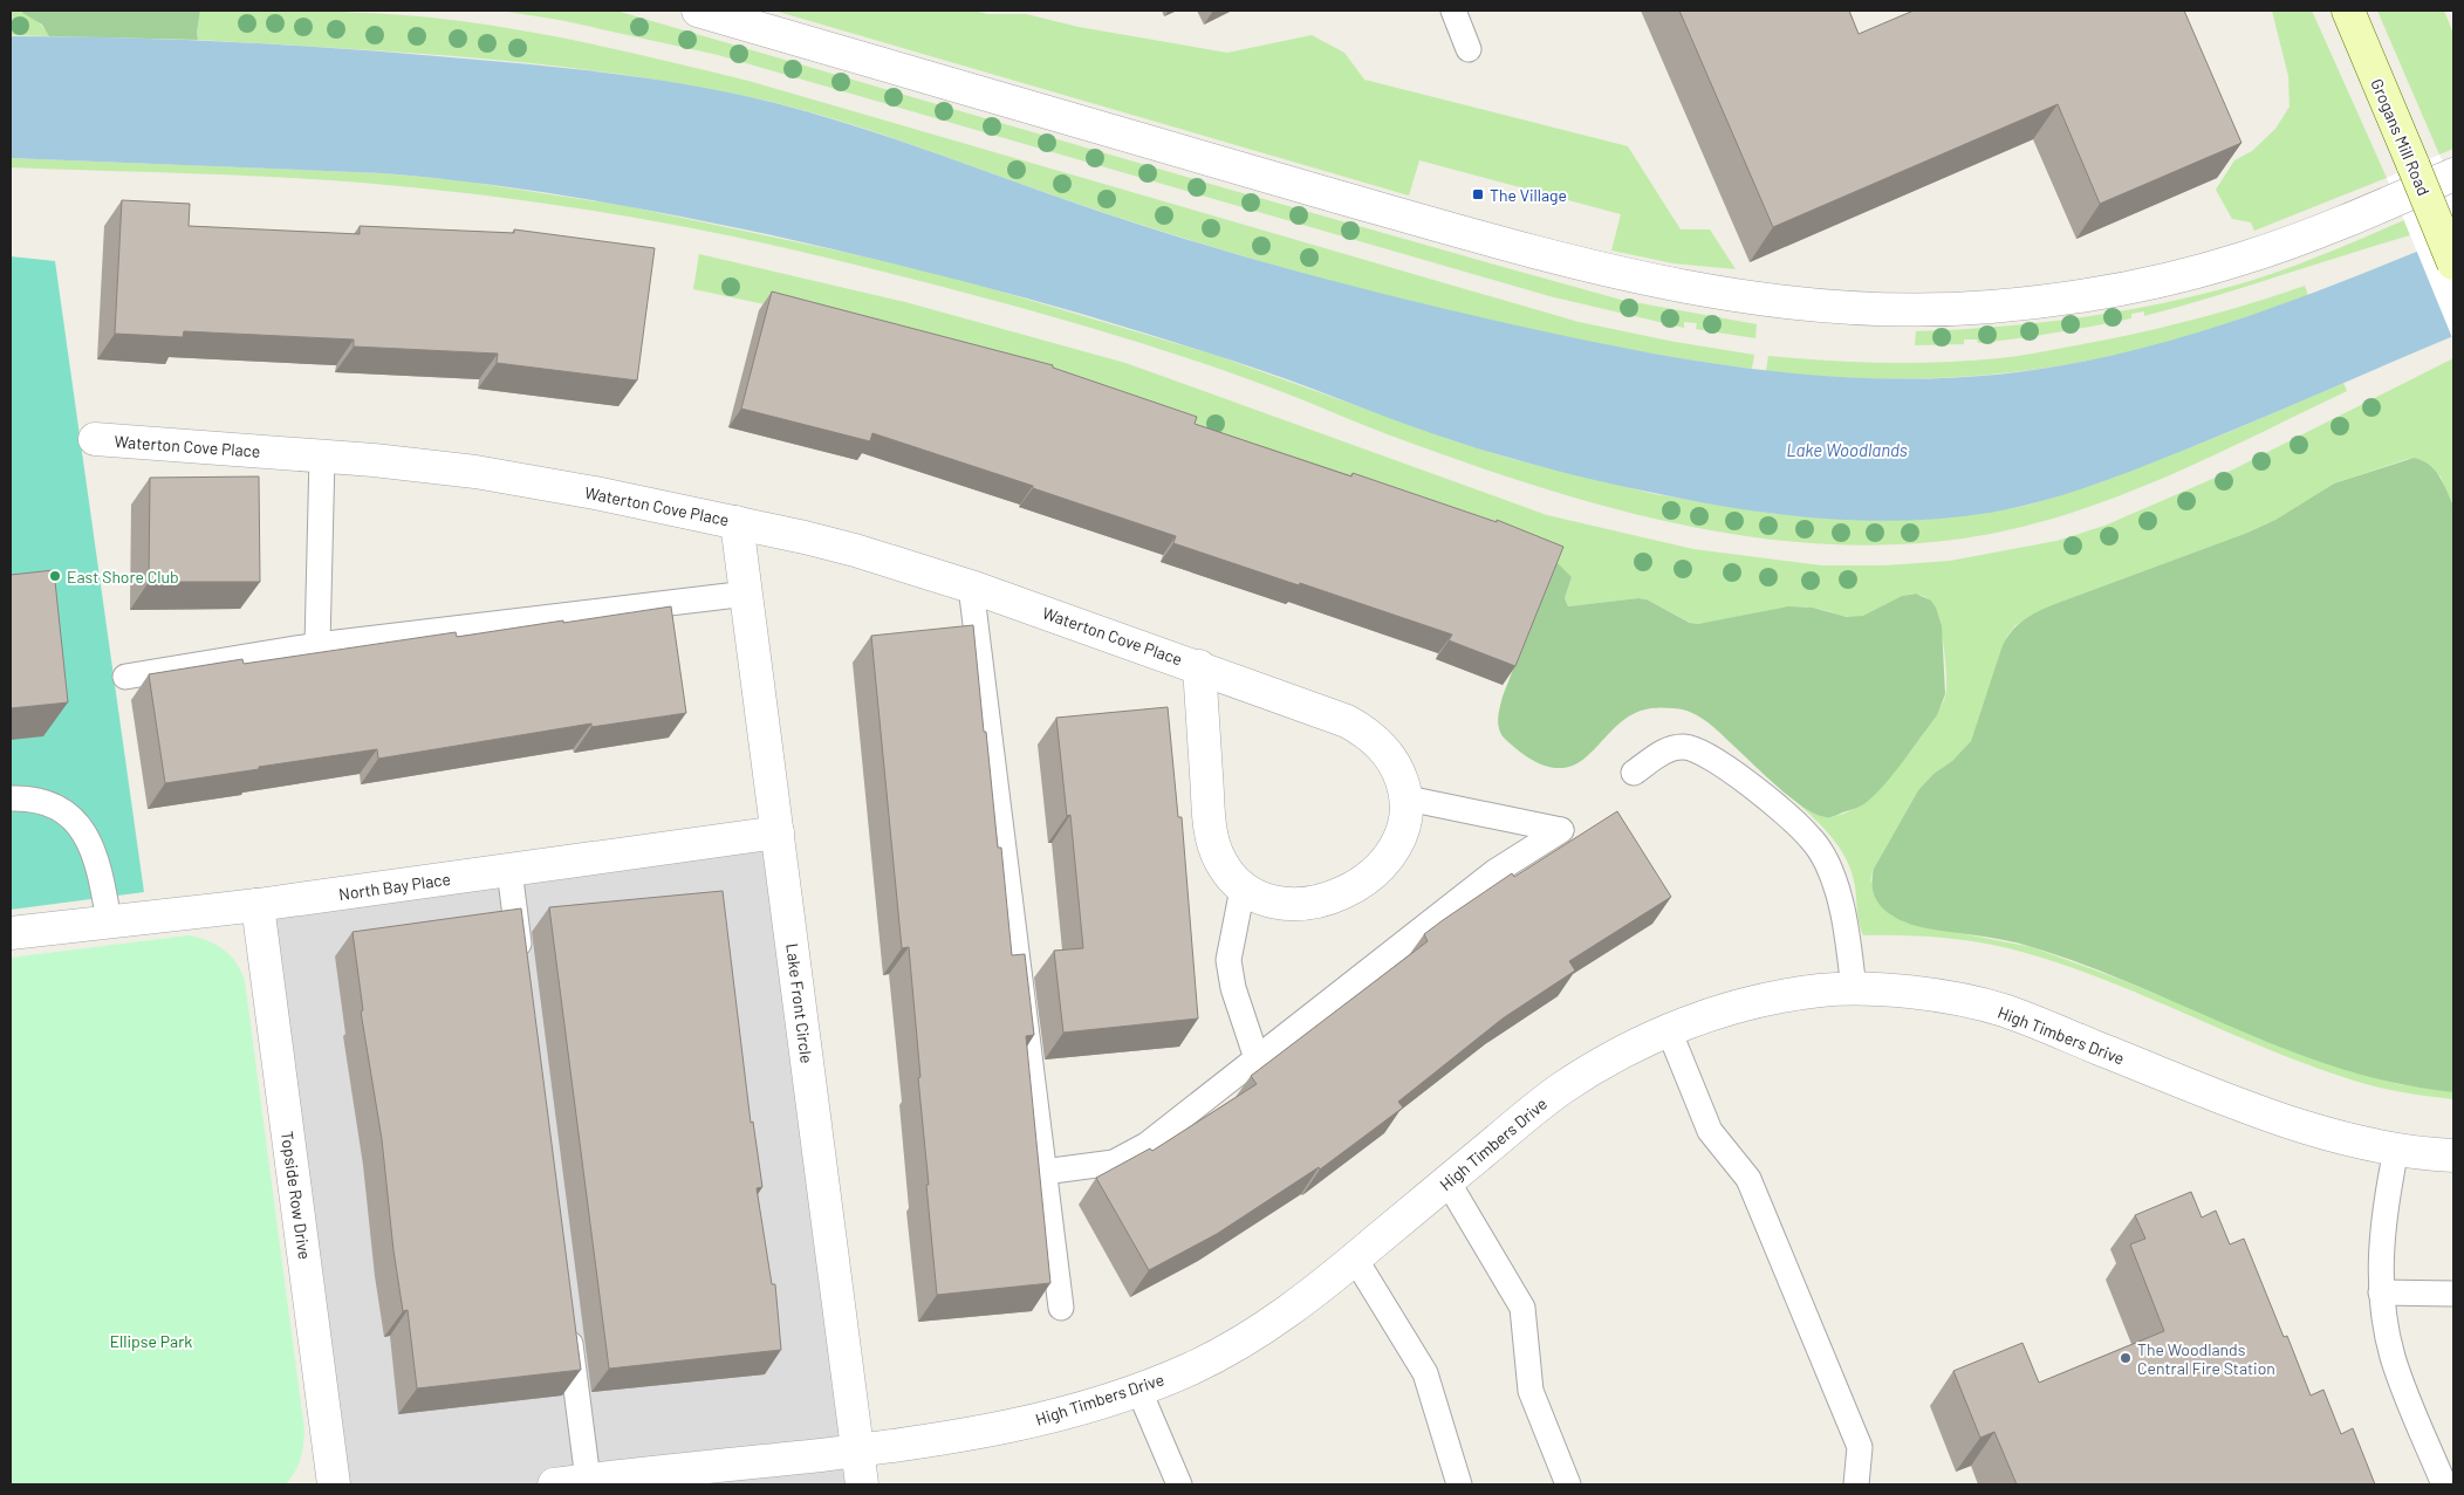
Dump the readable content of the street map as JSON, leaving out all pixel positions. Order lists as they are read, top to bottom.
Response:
{
  "streets": {
    "main road": ["Grogans Mill Road"],
    "street": [
      "Waterton Cove Place",
      "North Bay Place",
      "Lake Front Circle",
      "High Timbers Drive",
      "Topside Row Drive"
    ]
  },
  "crossings": [
    ["Waterton Cove Place", "Lake Front Circle"],
    ["North Bay Place", "Lake Front Circle"],
    ["North Bay Place", "Topside Row Drive"],
    ["Lake Front Circle", "High Timbers Drive"]
  ],
  "water": ["Lake Woodlands"],
  "parks": ["Ellipse Park"],
  "places": {
    "transit": ["The Village"],
    "other": ["East Shore Club", "The Woodlands Central Fire Station"]
  }
}
